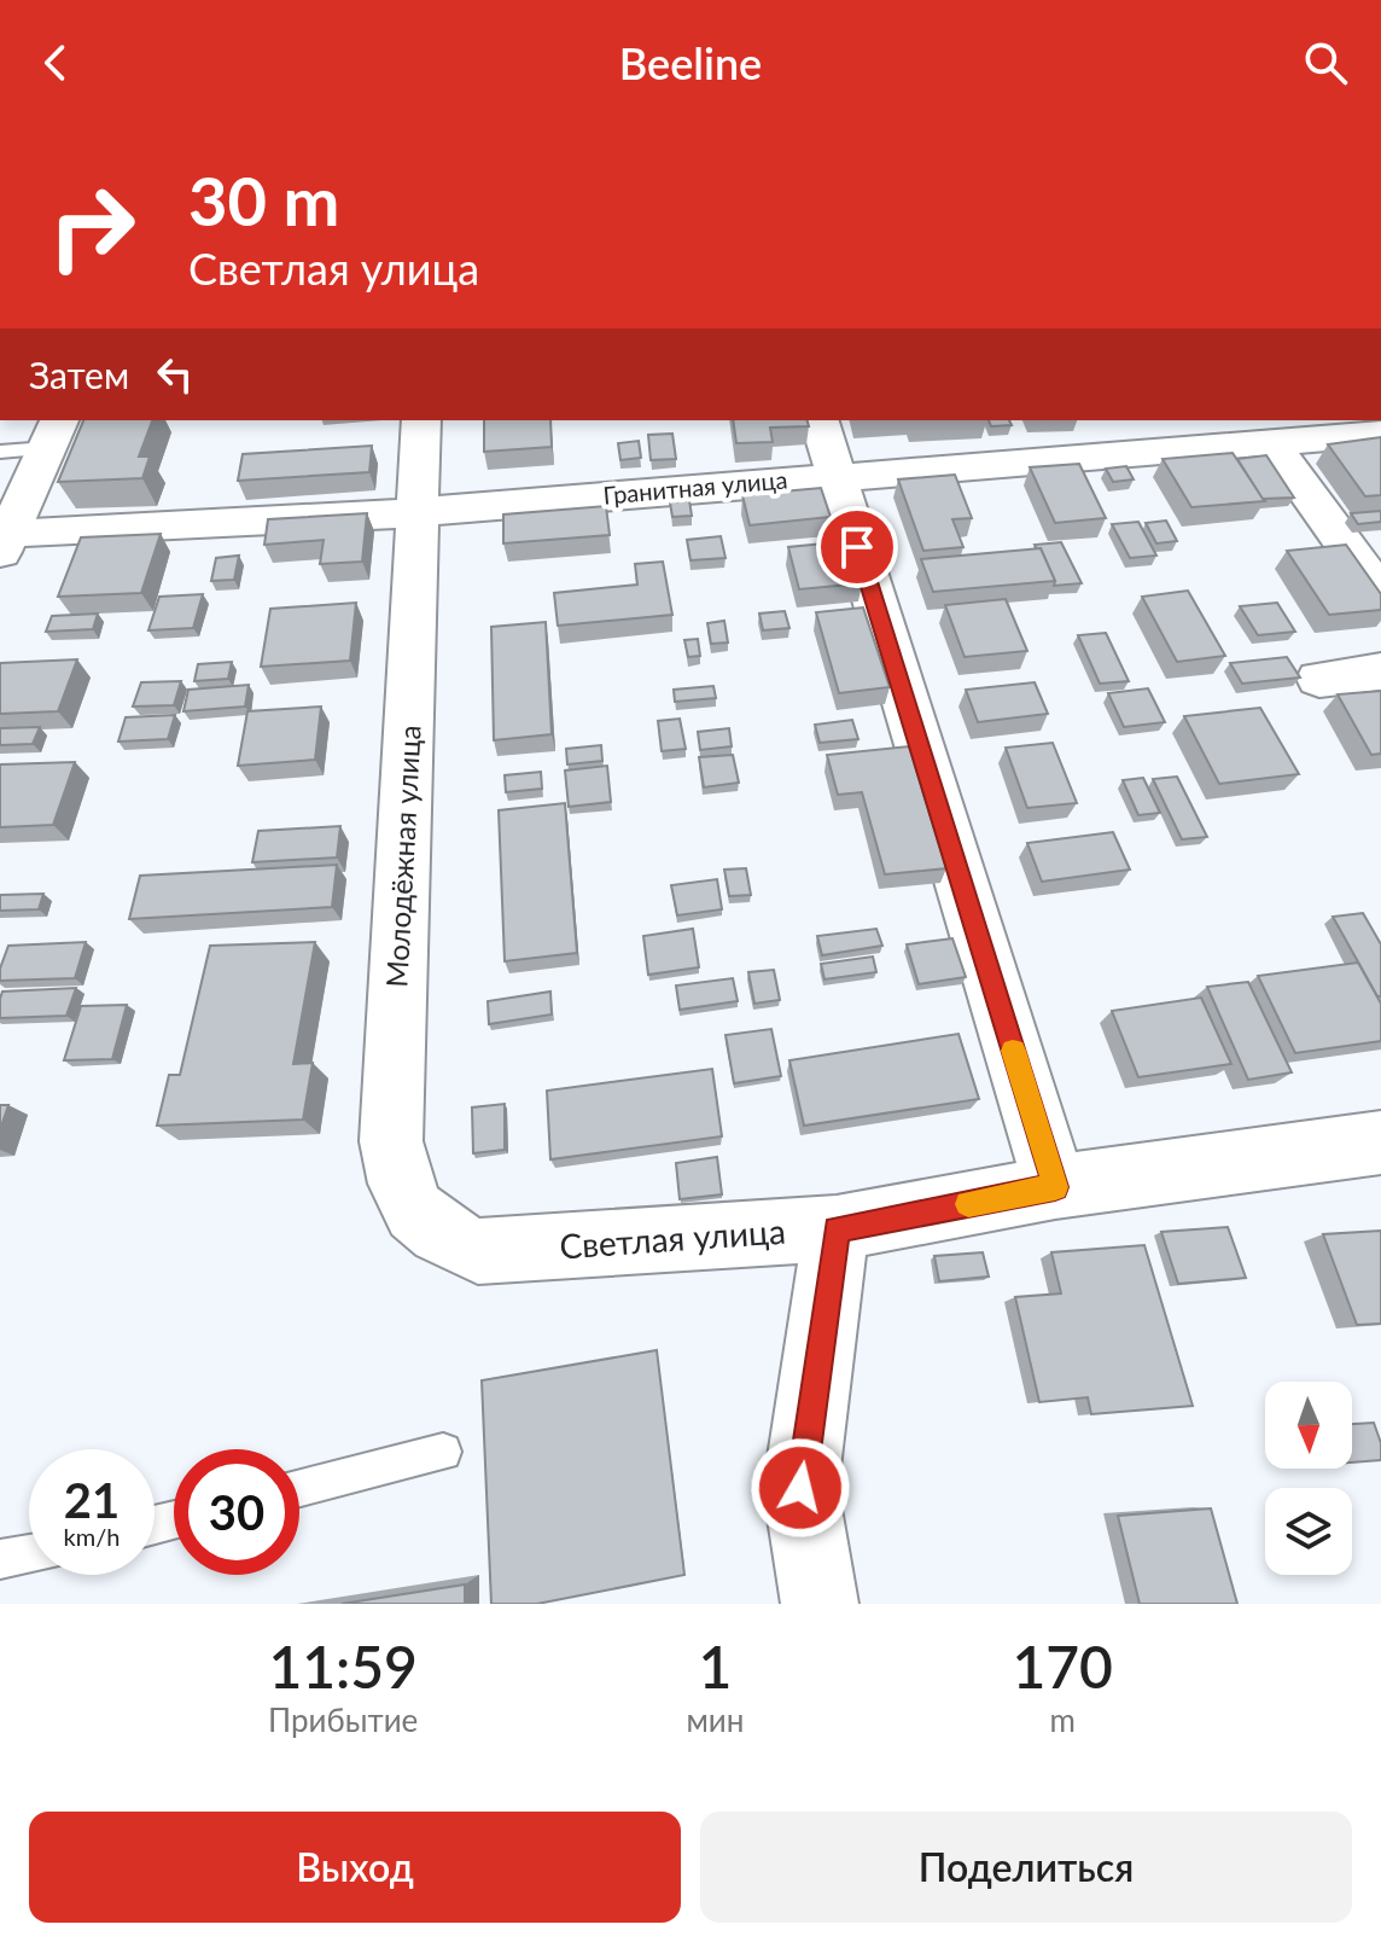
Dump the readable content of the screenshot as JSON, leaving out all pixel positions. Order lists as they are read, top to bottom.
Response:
{
  "streets": {
    "street": ["Гранитная улица", "Молодёжная улица", "Светлая улица"]
  },
  "crossings": [
    ["Гранитная улица", "Молодёжная улица"],
    ["Молодёжная улица", "Светлая улица"]
  ],
  "north": "bottom",
  "page": {
    "header": "Beeline",
    "turn": ["30 m", "Светлая улица"],
    "then": "Затем",
    "speed": "21 km/h",
    "limit": "30",
    "eta": [
      "11:59",
      "Прибытие",
      "1",
      "мин",
      "170",
      "m"
    ],
    "buttons": ["Выход", "Поделиться"]
  }
}
